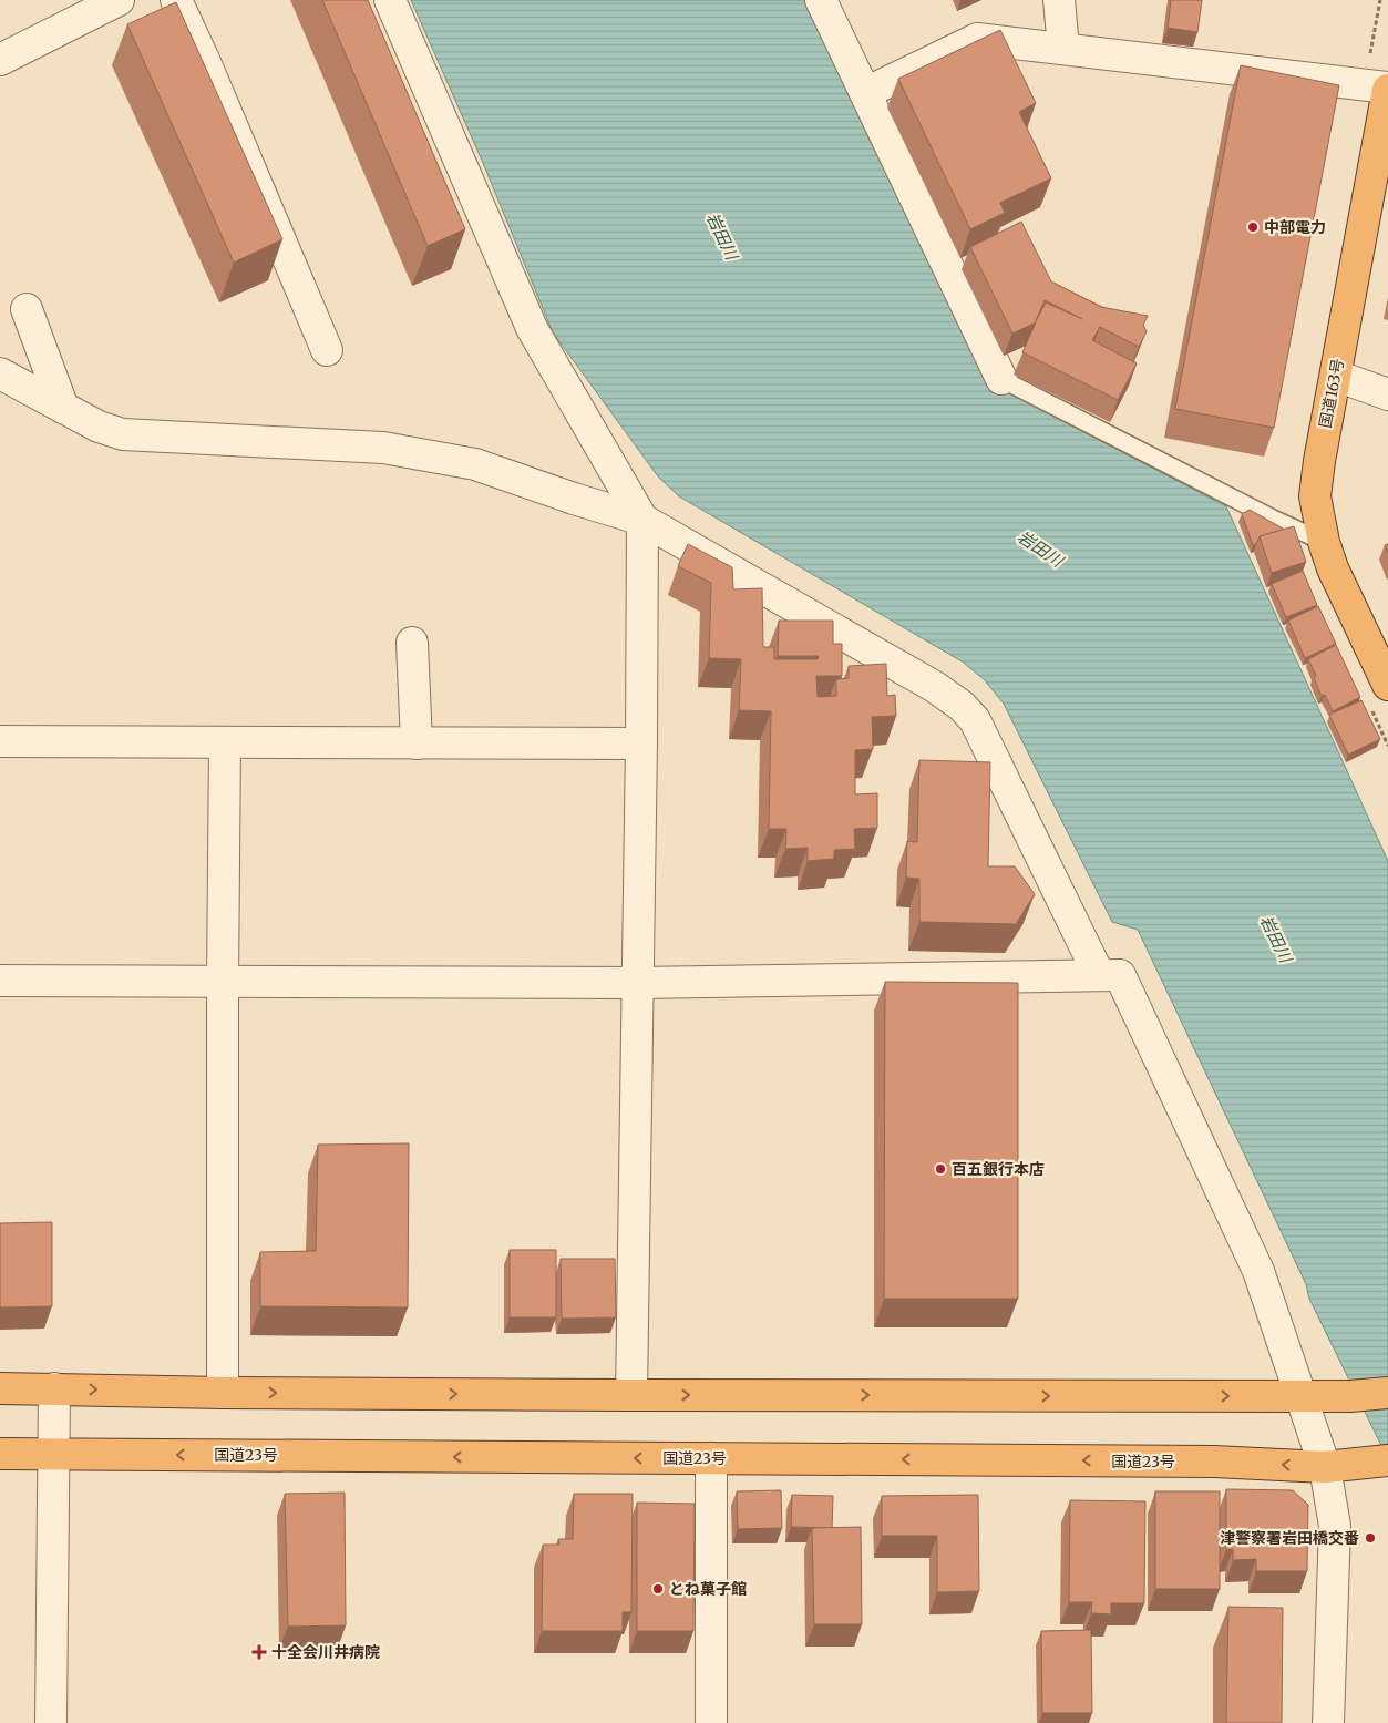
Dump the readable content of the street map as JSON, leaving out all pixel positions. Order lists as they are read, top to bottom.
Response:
{
  "streets": {
    "highway": ["国道163号", "国道23号"]
  },
  "water": ["岩田川"],
  "places": {
    "other": [
      "中部電力",
      "百五銀行本店",
      "津警察署岩田橋交番",
      "とね菓子館"
    ],
    "health": ["十全会川井病院"]
  }
}
